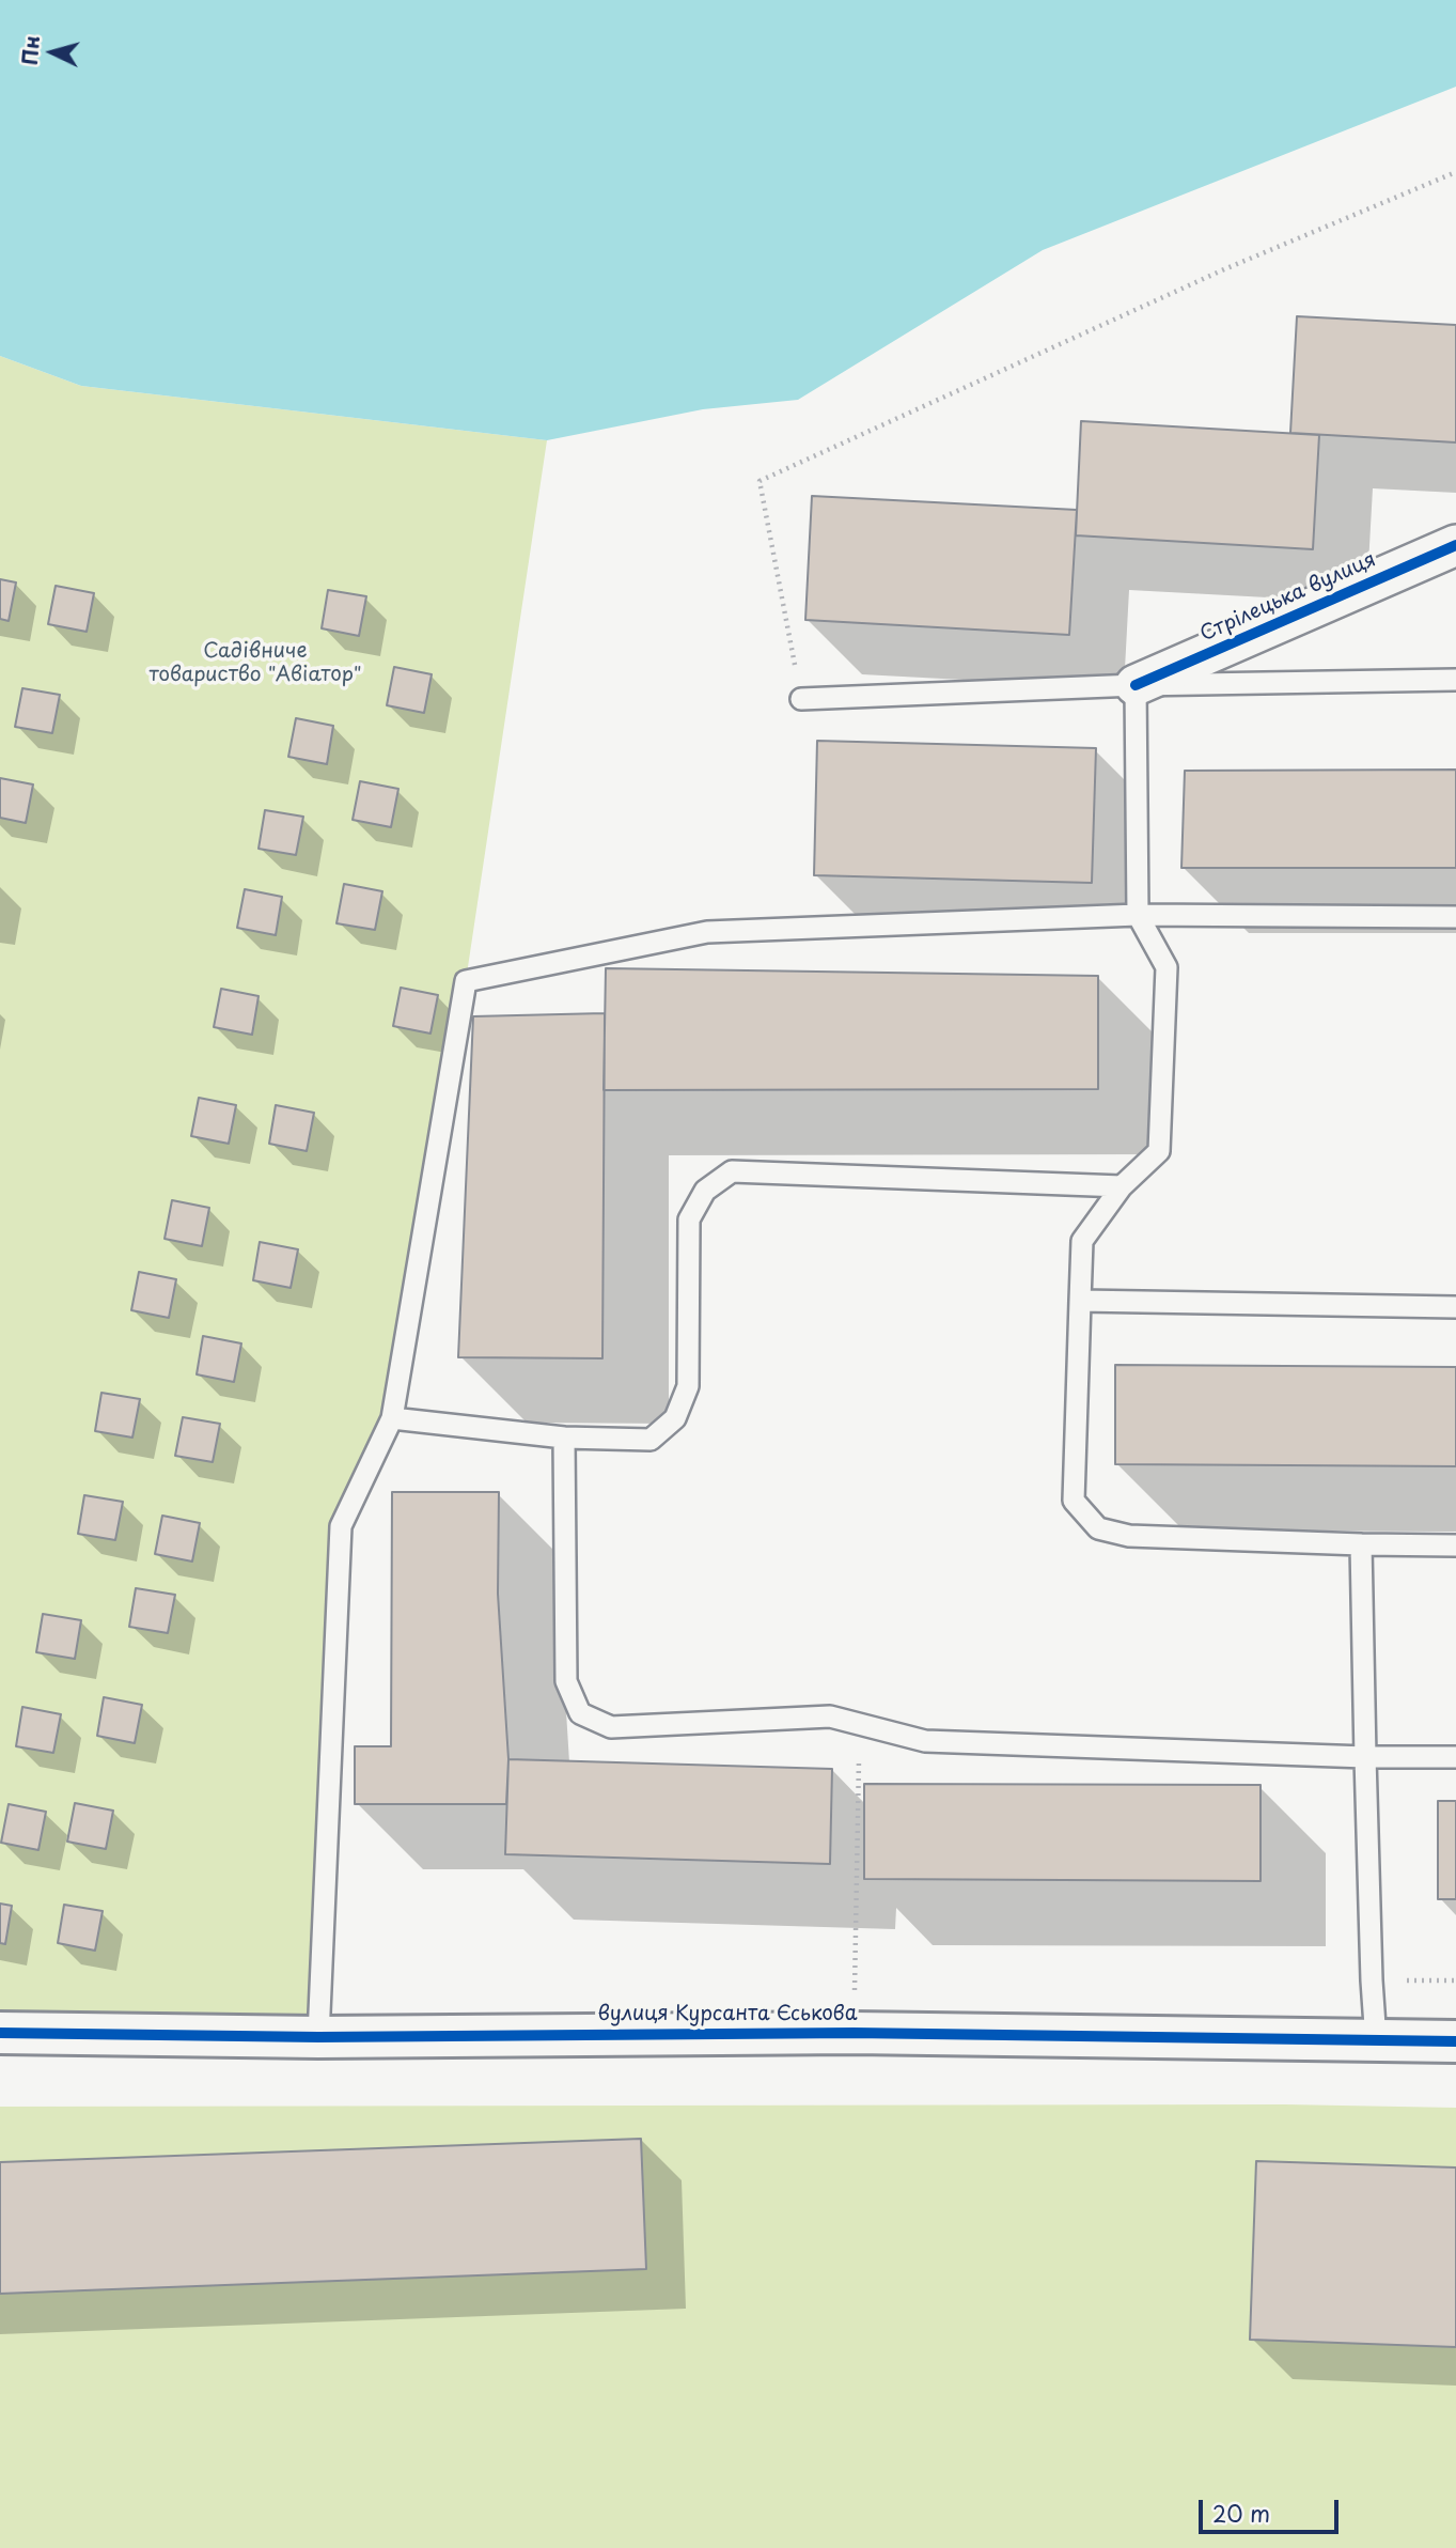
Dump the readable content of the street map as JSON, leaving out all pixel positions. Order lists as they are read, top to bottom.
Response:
{
  "streets": {
    "street": ["Стрілецька вулиця", "вулиця Курсанта Єськова"]
  },
  "parks": ["Садівниче товариство \"Авіатор\""],
  "scale_bar": "20 m",
  "north": "left"
}
